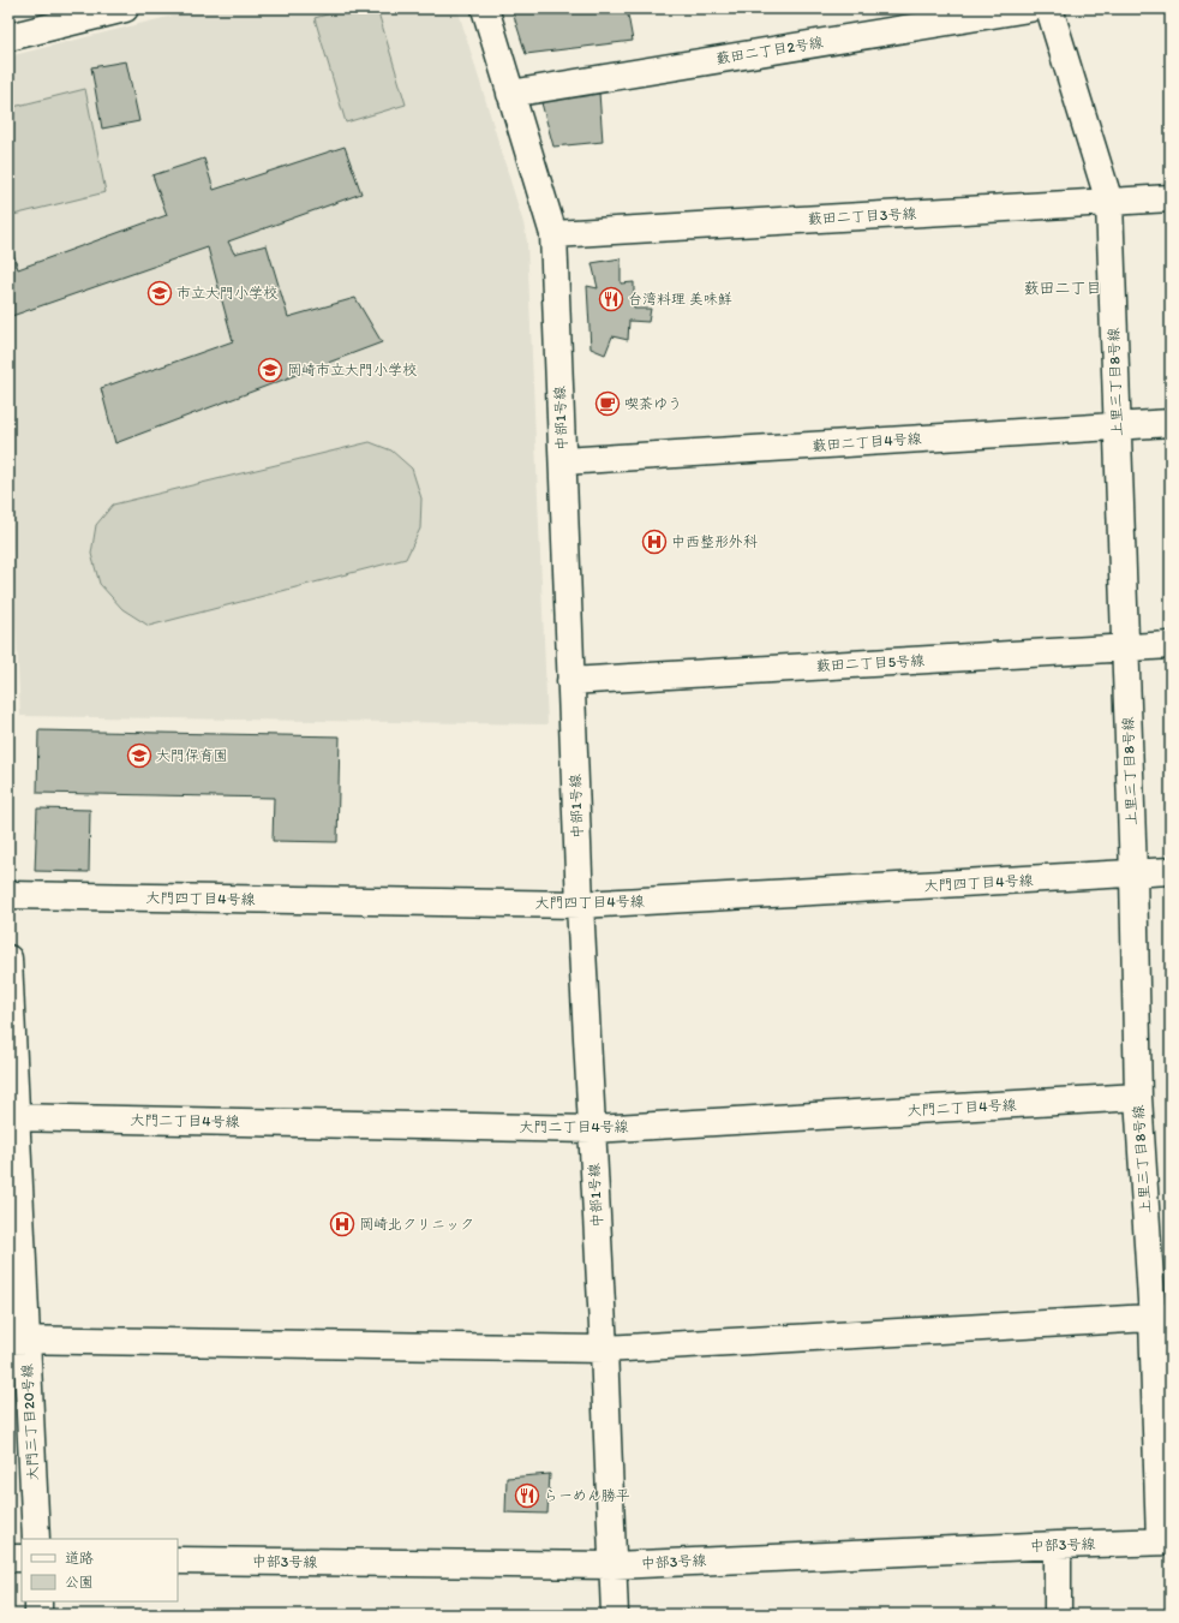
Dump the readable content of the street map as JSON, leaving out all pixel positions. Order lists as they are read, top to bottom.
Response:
{
  "streets": {
    "street": [
      "藪田二丁目2号線",
      "藪田二丁目3号線",
      "上里三丁目8号線",
      "中部1号線",
      "藪田二丁目4号線",
      "藪田二丁目5号線",
      "大門四丁目4号線",
      "大門二丁目4号線",
      "大門三丁目20号線",
      "中部3号線"
    ]
  },
  "crossings": [
    ["藪田二丁目2号線", "中部1号線"],
    ["藪田二丁目3号線", "上里三丁目8号線"],
    ["藪田二丁目3号線", "中部1号線"],
    ["上里三丁目8号線", "藪田二丁目4号線"],
    ["上里三丁目8号線", "藪田二丁目5号線"],
    ["上里三丁目8号線", "大門四丁目4号線"],
    ["上里三丁目8号線", "大門二丁目4号線"],
    ["上里三丁目8号線", "中部3号線"],
    ["中部1号線", "藪田二丁目4号線"],
    ["中部1号線", "藪田二丁目5号線"],
    ["中部1号線", "大門四丁目4号線"],
    ["中部1号線", "大門二丁目4号線"],
    ["中部1号線", "中部3号線"],
    ["大門二丁目4号線", "大門三丁目20号線"]
  ],
  "districts": ["薮田二丁目"],
  "places": {
    "school or university": ["市立大門小学校", "岡崎市立大門小学校", "大門保育園"],
    "restaurant": ["台湾料理 美味鮮", "らーめん勝平"],
    "cafe": ["喫茶ゆう"],
    "hospital": ["中西整形外科", "岡崎北クリニック"]
  },
  "legend": ["道路", "公園"]
}
